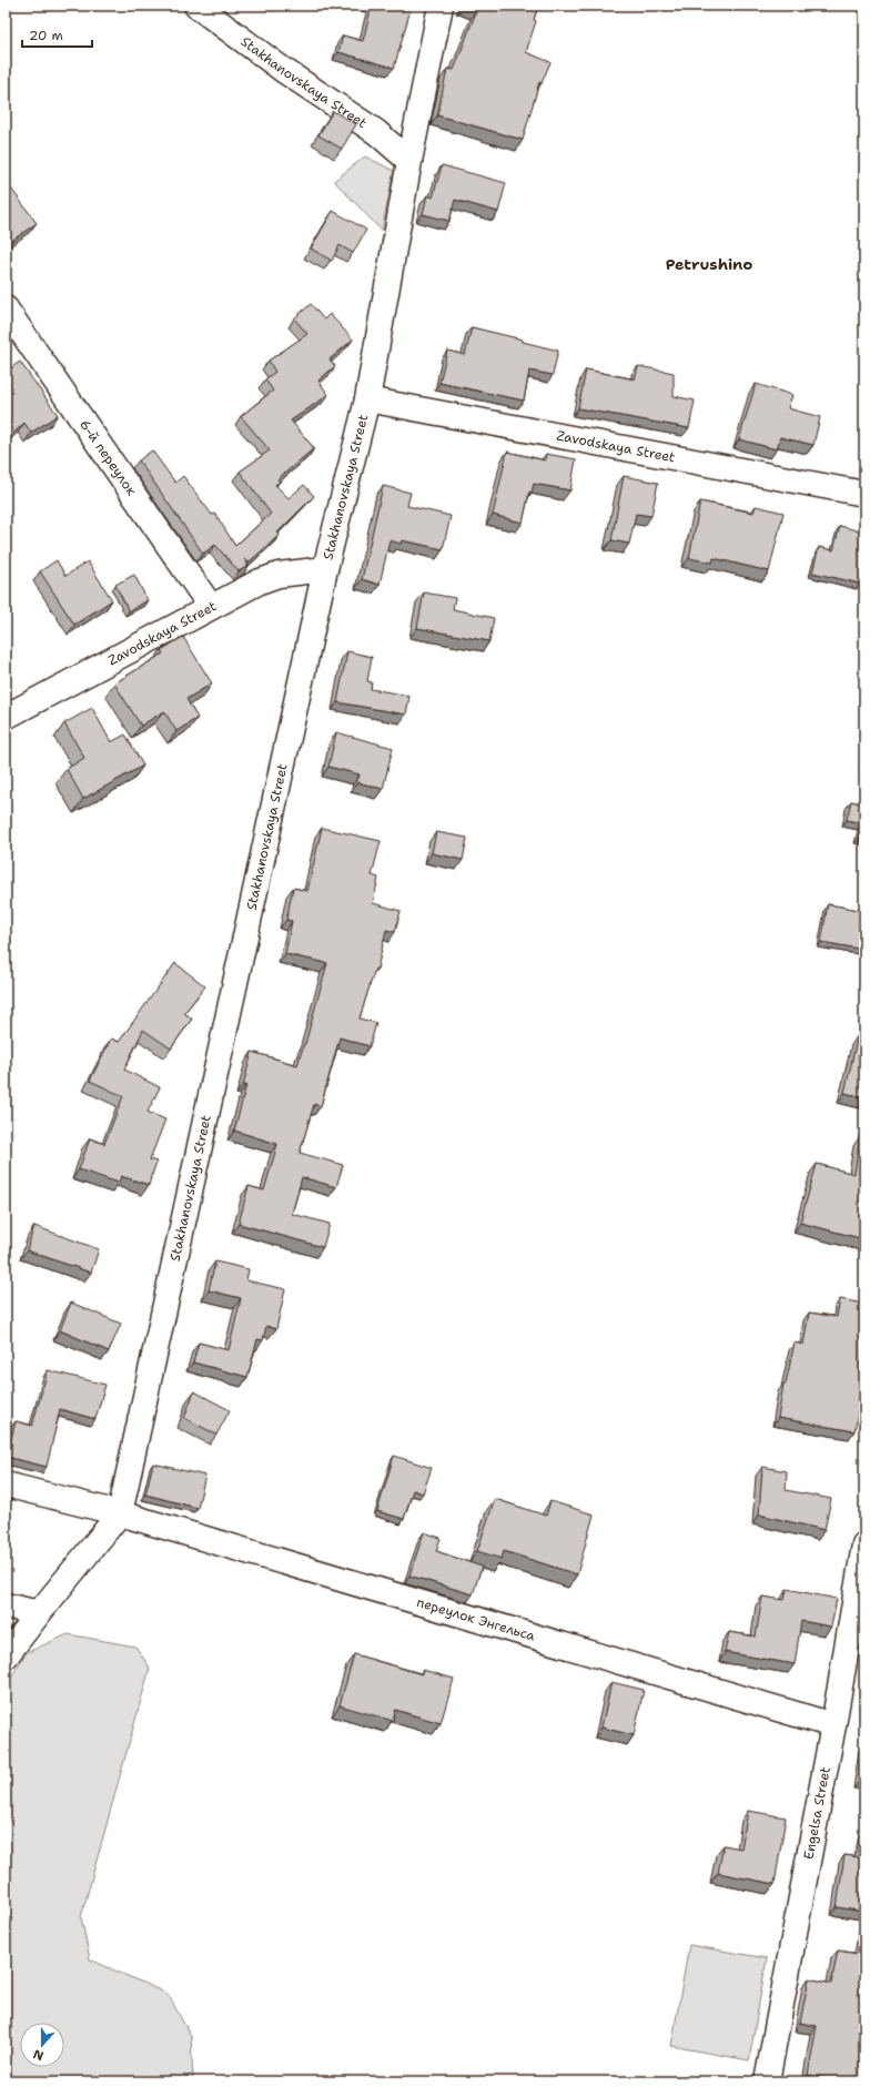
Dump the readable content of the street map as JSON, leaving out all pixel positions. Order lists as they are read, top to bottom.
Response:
{
  "streets": {
    "street": [
      "Stakhanovskaya Street",
      "Zavodskaya Street",
      "6-й переулок",
      "переулок Энгельса",
      "Engelsa Street"
    ]
  },
  "crossings": [
    ["Stakhanovskaya Street", "Zavodskaya Street"],
    ["Stakhanovskaya Street", "переулок Энгельса"],
    ["Zavodskaya Street", "6-й переулок"],
    ["переулок Энгельса", "Engelsa Street"]
  ],
  "districts": ["Petrushino"],
  "scale_bar": "20 m",
  "north": "bottom"
}
